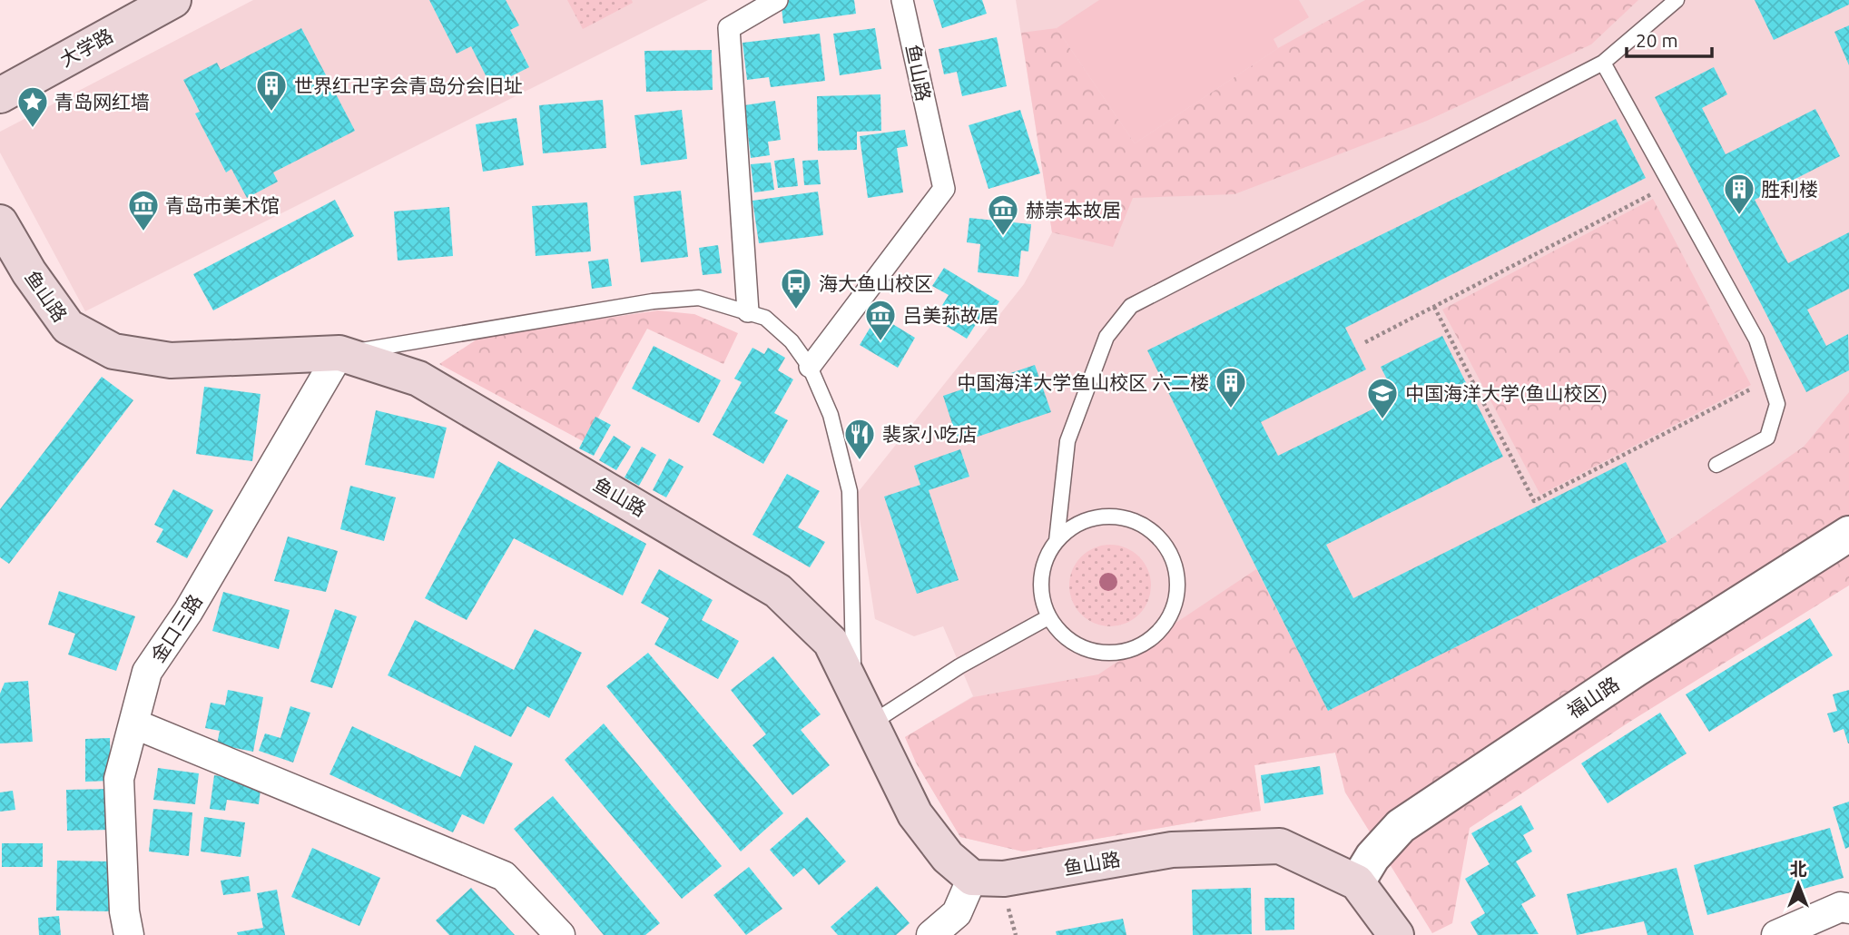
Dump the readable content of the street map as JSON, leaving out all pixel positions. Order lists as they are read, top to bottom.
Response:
{
  "streets": {
    "main road": ["大学路", "鱼山路"],
    "street": ["金口三路", "福山路"]
  },
  "crossings": [
    ["鱼山路", "金口三路"],
    ["鱼山路", "福山路"]
  ],
  "places": {
    "building": ["世界红卍字会青岛分会旧址", "胜利楼", "中国海洋大学鱼山校区 六二楼"],
    "place": ["青岛网红墙"],
    "museum": ["青岛市美术馆", "赫崇本故居", "吕美荪故居"],
    "bus stop": ["海大鱼山校区"],
    "school or university": ["中国海洋大学(鱼山校区)"],
    "restaurant": ["裴家小吃店"]
  },
  "scale_bar": "20 m",
  "north": "top"
}
